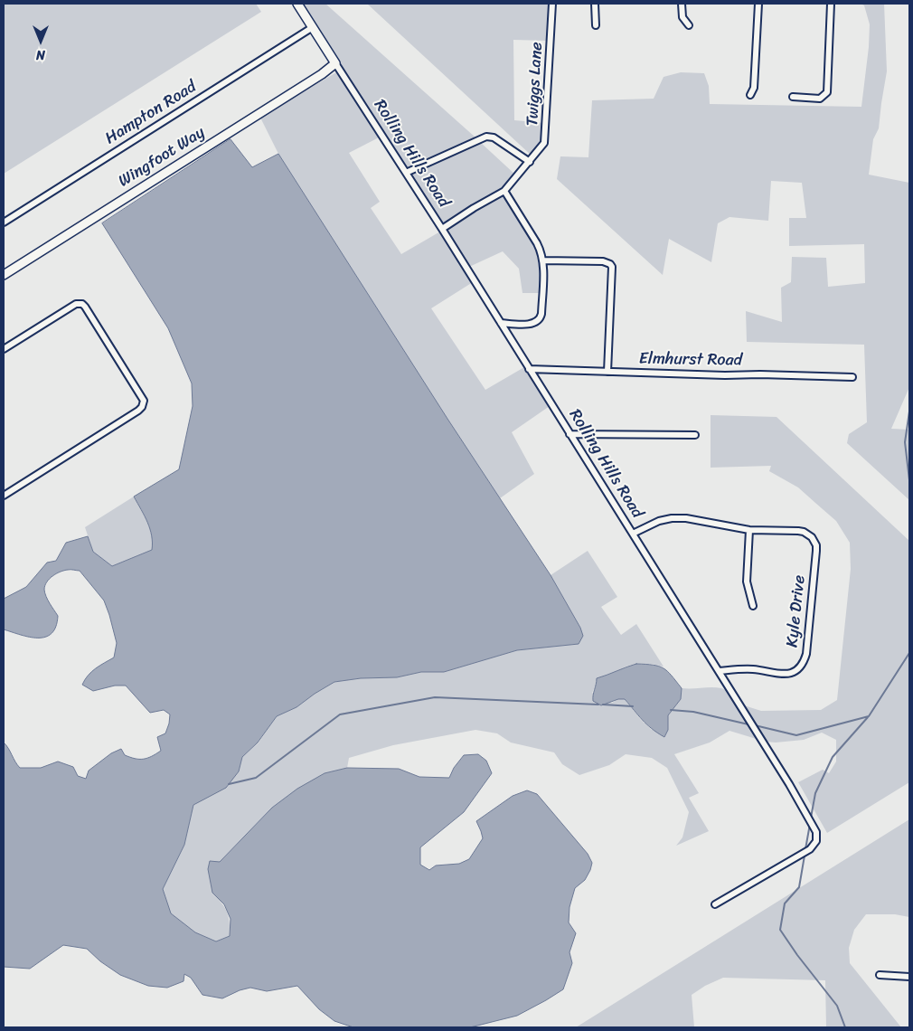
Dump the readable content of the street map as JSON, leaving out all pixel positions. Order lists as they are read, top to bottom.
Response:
{
  "streets": {
    "street": [
      "Twiggs Lane",
      "Hampton Road",
      "Rolling Hills Road",
      "Wingfoot Way",
      "Elmhurst Road",
      "Kyle Drive"
    ]
  },
  "crossings": [
    ["Twiggs Lane", "Rolling Hills Road"],
    ["Hampton Road", "Rolling Hills Road"],
    ["Rolling Hills Road", "Wingfoot Way"],
    ["Rolling Hills Road", "Elmhurst Road"],
    ["Rolling Hills Road", "Kyle Drive"]
  ],
  "north": "bottom"
}
